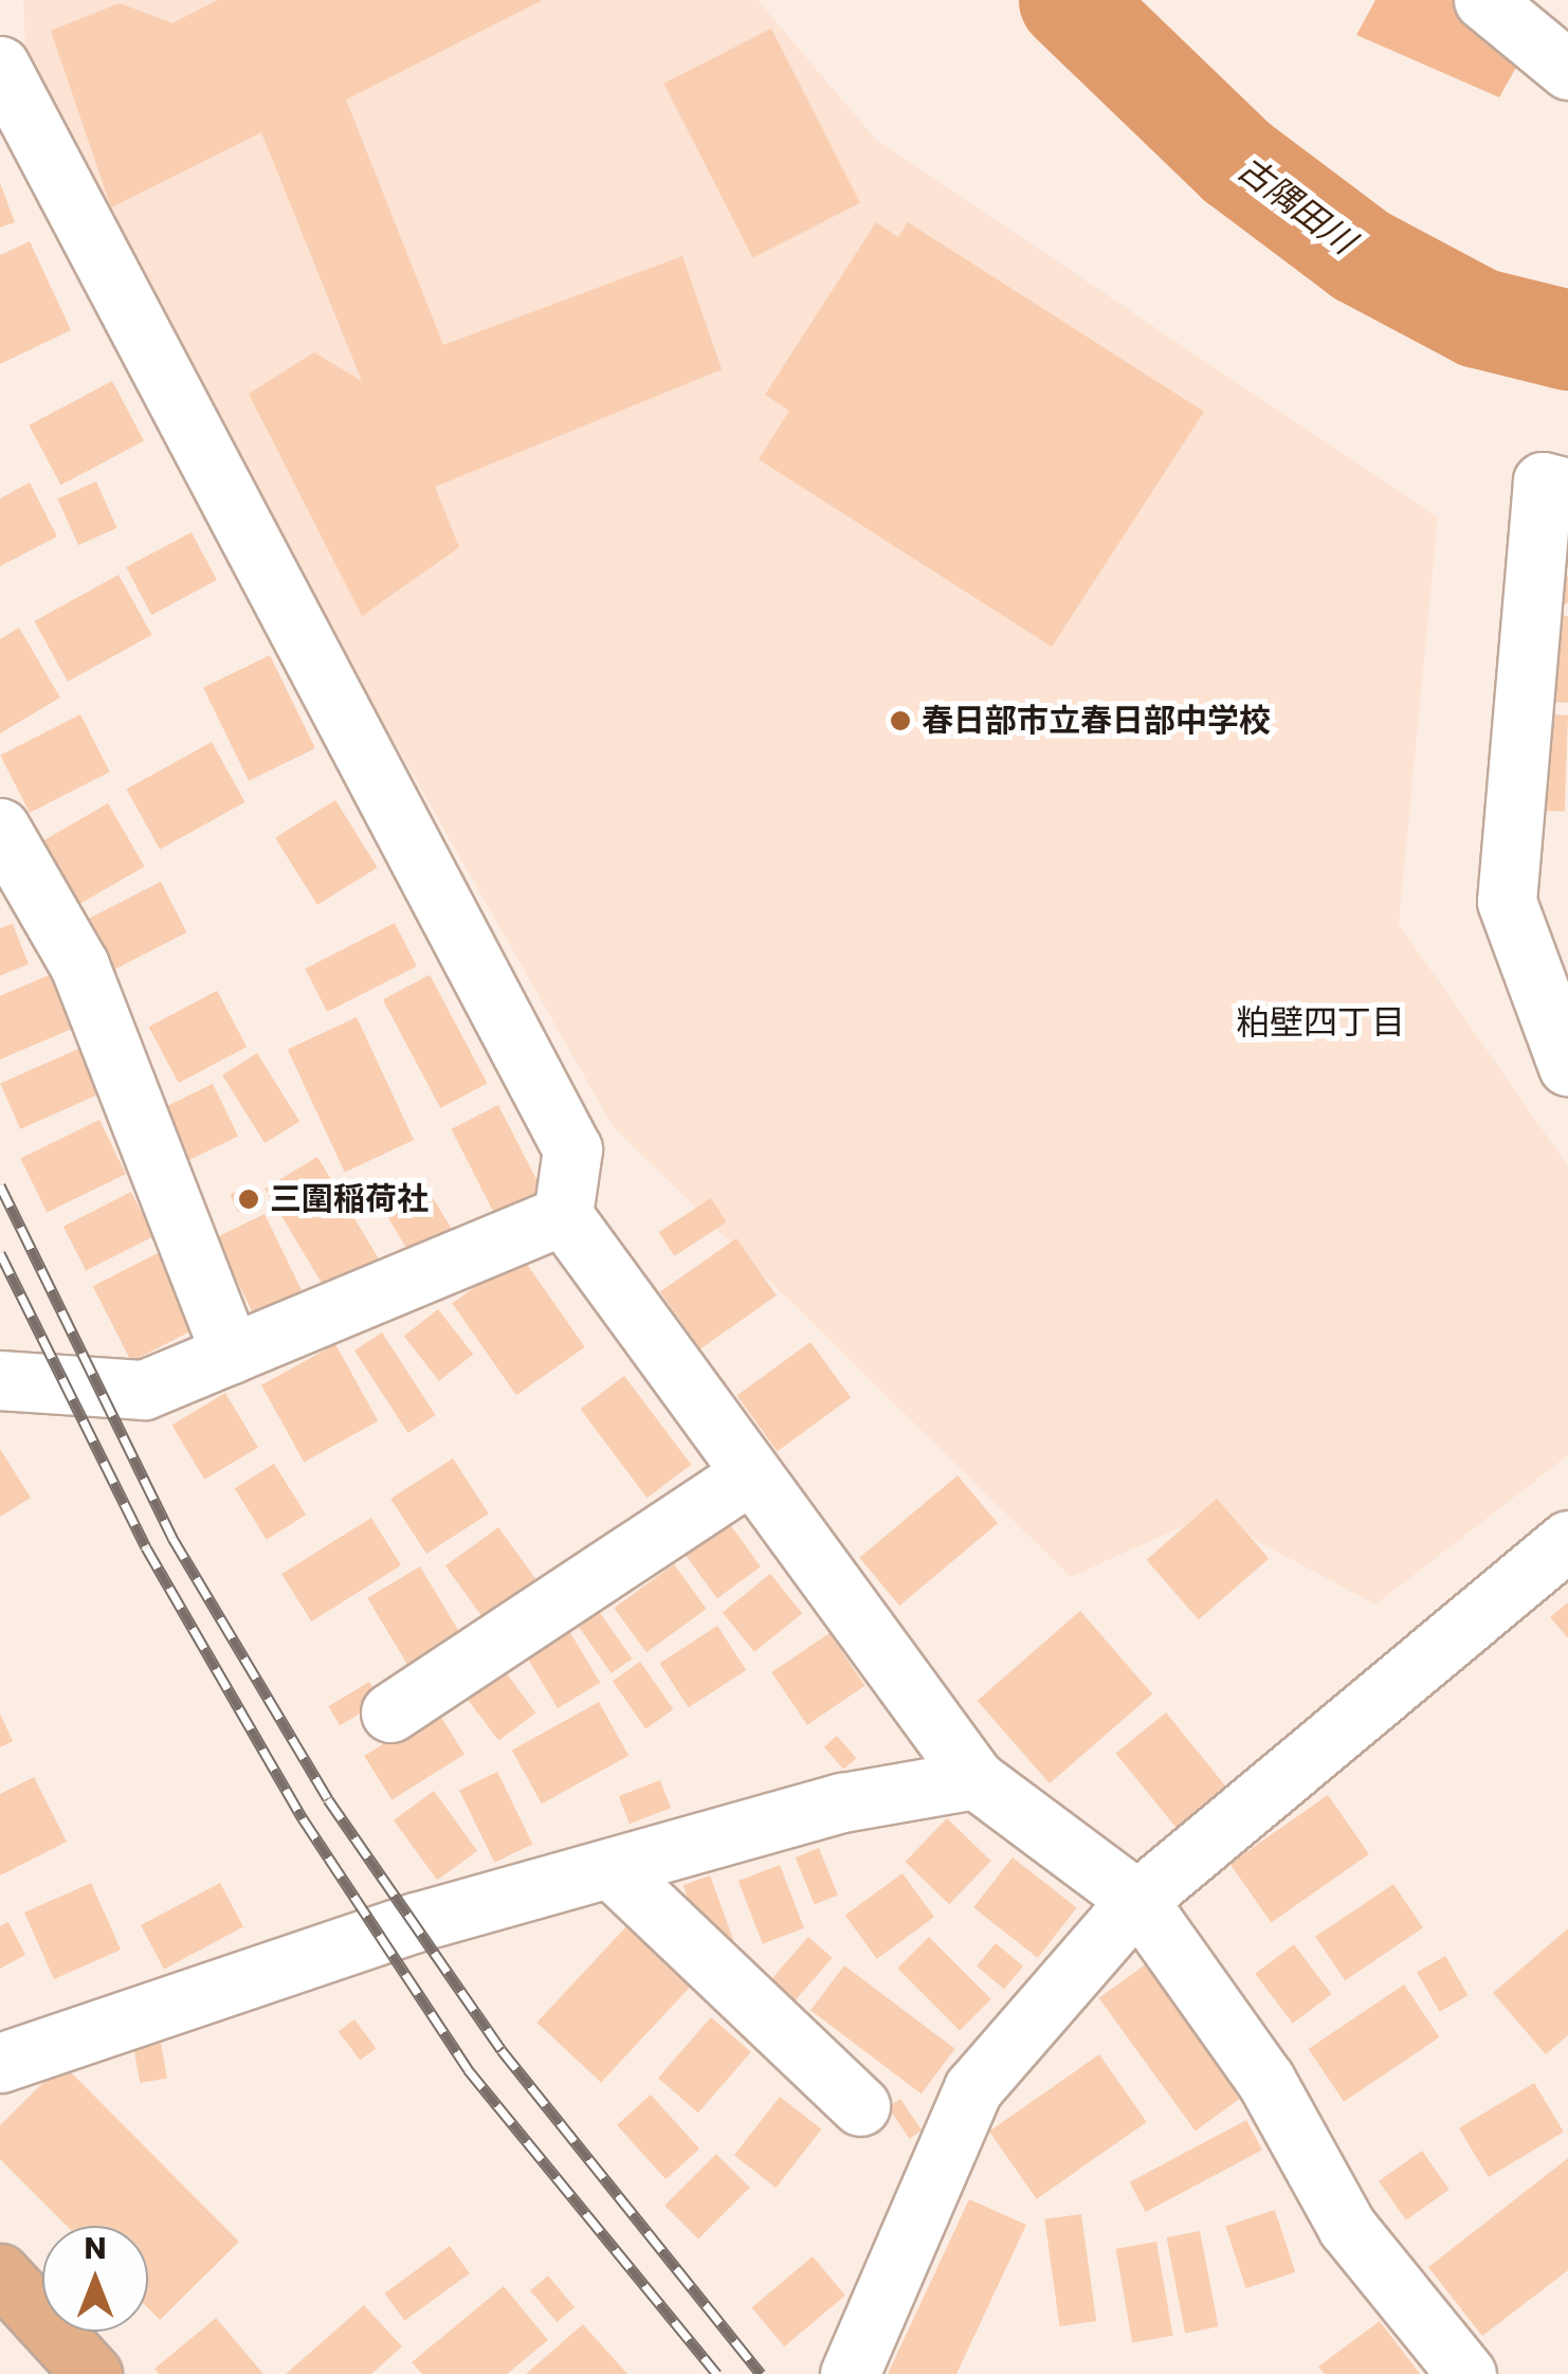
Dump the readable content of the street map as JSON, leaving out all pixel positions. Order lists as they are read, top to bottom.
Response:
{
  "districts": ["粕壁四丁目"],
  "water": ["古隅田川"],
  "places": ["春日部市立春日部中学校", "三圍稲荷社"],
  "north": "top"
}
